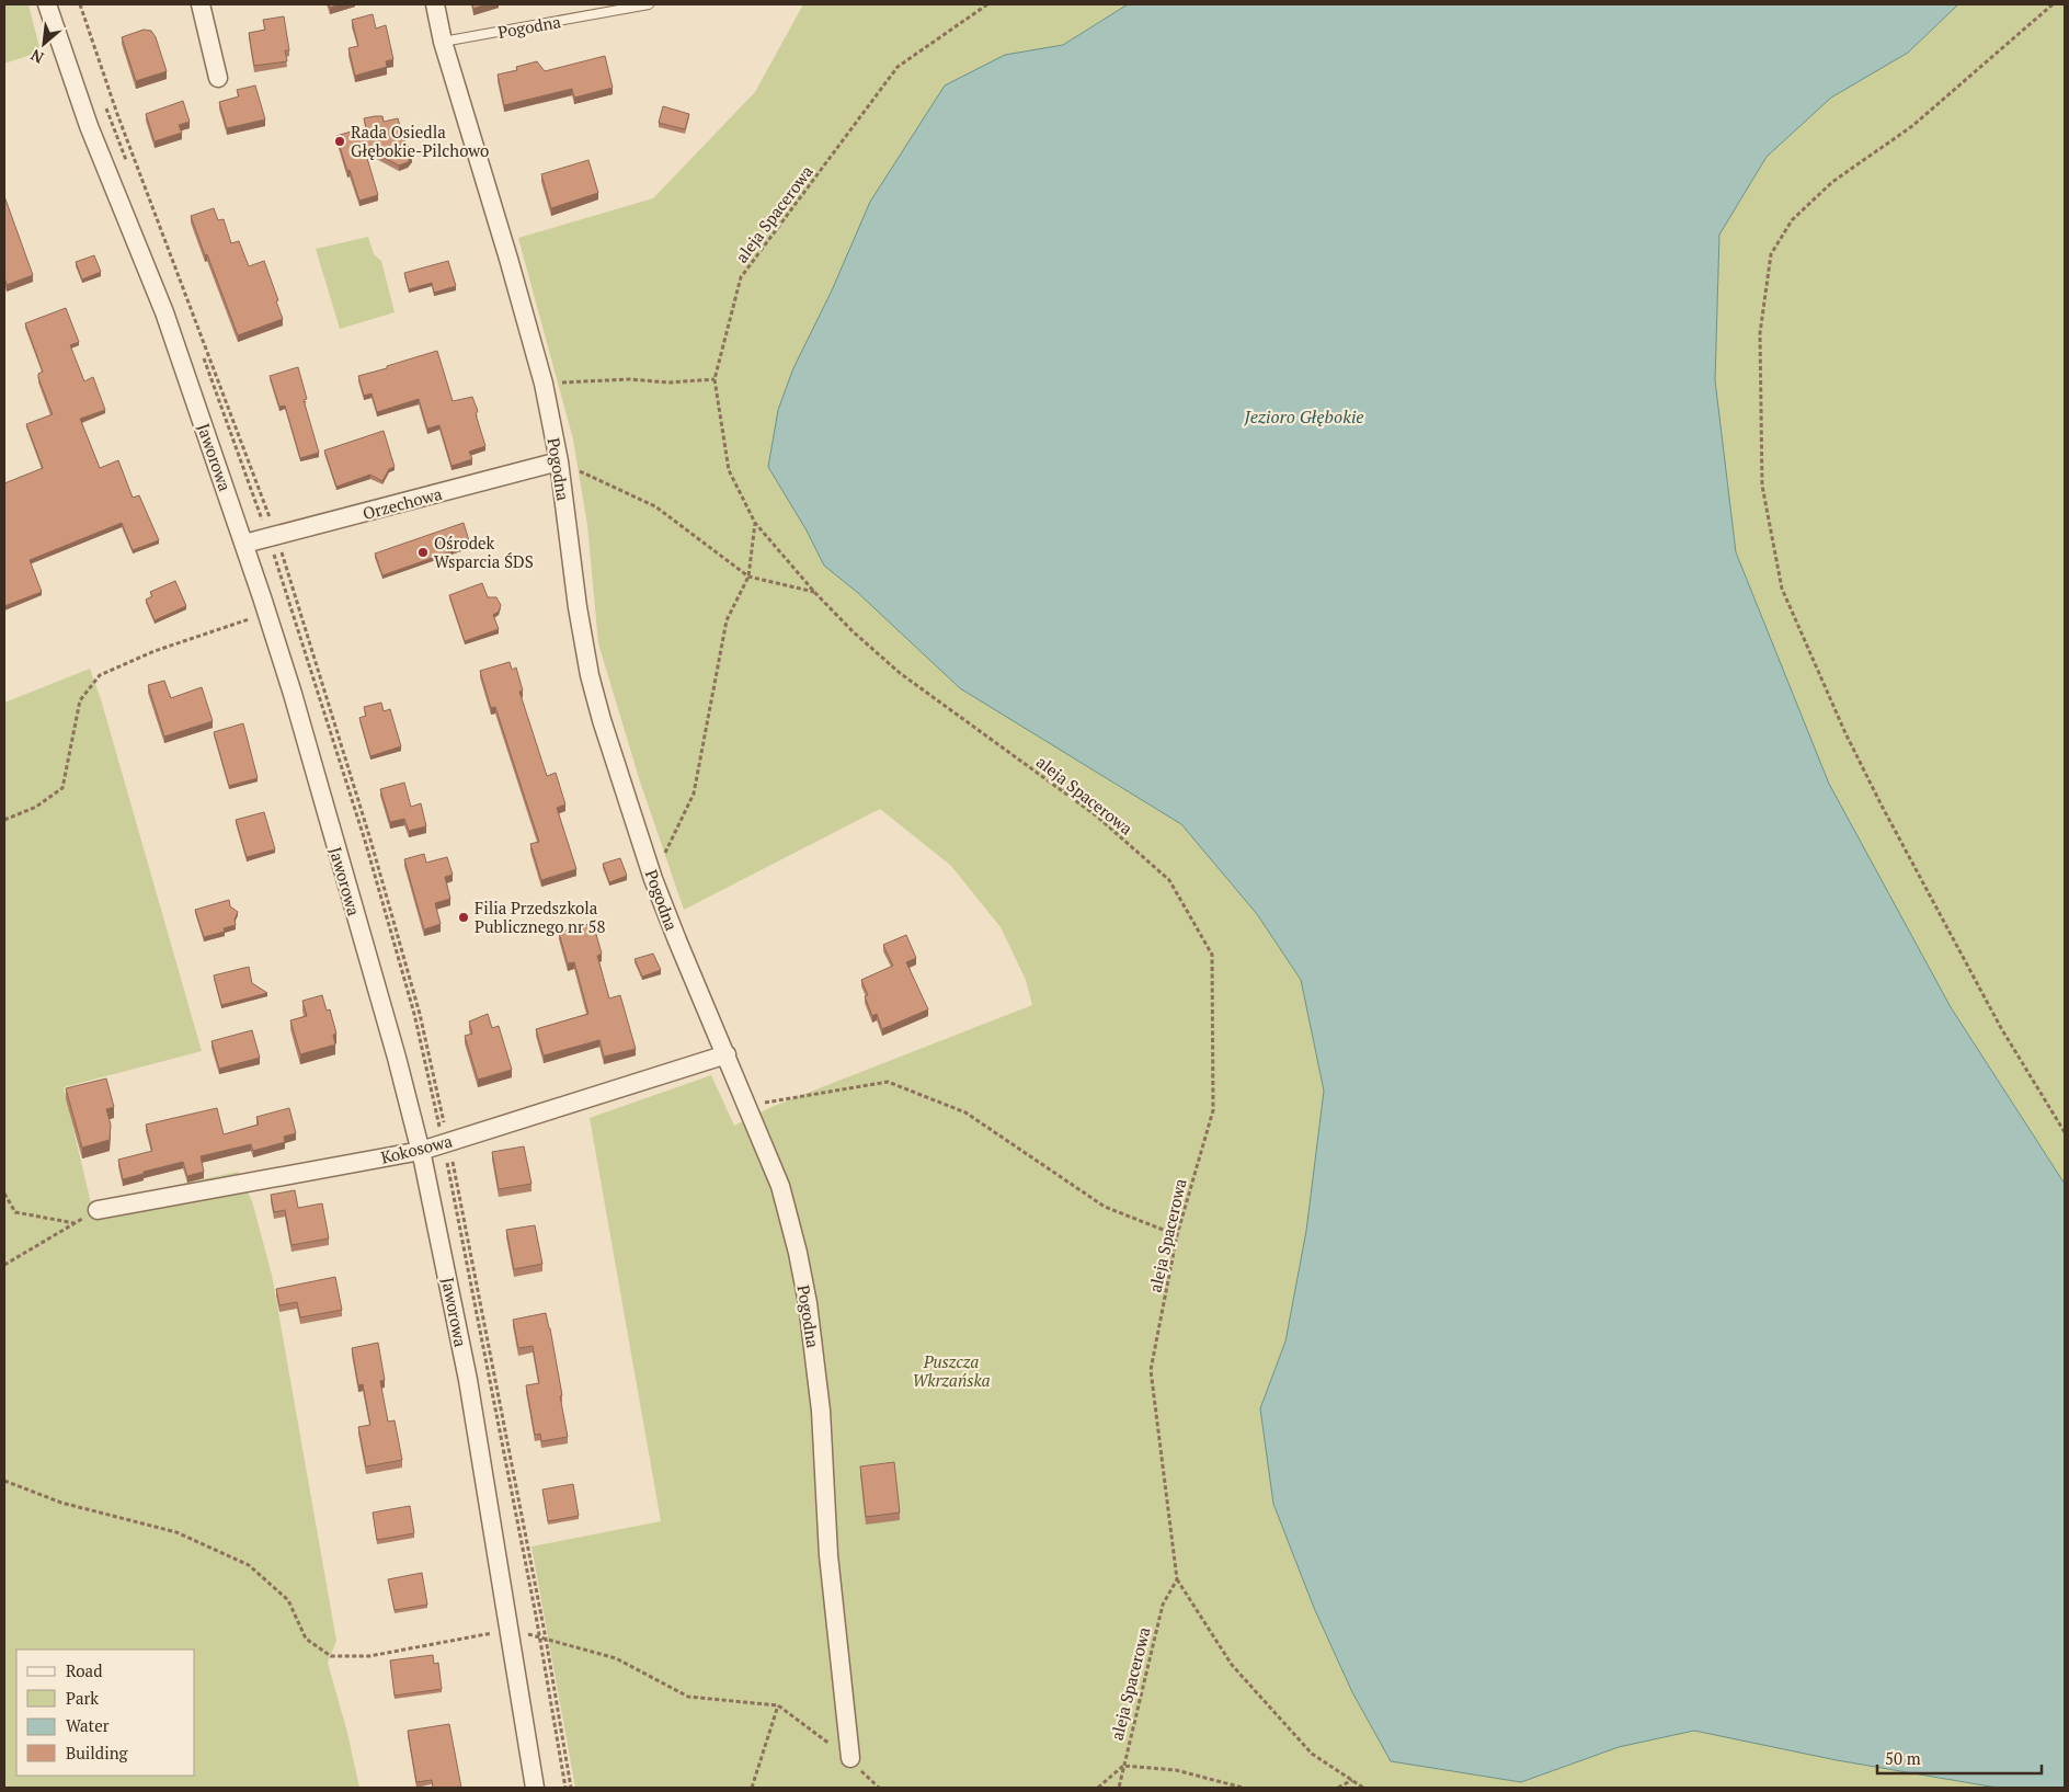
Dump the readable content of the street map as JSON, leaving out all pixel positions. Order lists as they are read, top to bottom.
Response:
{
  "streets": {
    "street": [
      "Pogodna",
      "Jaworowa",
      "Orzechowa",
      "Kokosowa"
    ],
    "path": ["aleja Spacerowa"]
  },
  "crossings": [
    ["Pogodna", "Orzechowa"],
    ["Pogodna", "Kokosowa"],
    ["Jaworowa", "Orzechowa"],
    ["Jaworowa", "Kokosowa"]
  ],
  "water": ["Jezioro Głębokie"],
  "parks": ["Puszcza Wkrzańska"],
  "places": ["Rada Osiedla Głębokie-Pilchowo", "Ośrodek Wsparcia ŚDS", "Filia Przedszkola Publicznego nr 58"],
  "legend": [
    "Road",
    "Park",
    "Water",
    "Building"
  ],
  "scale_bar": "50 m",
  "north": "bottom left"
}
